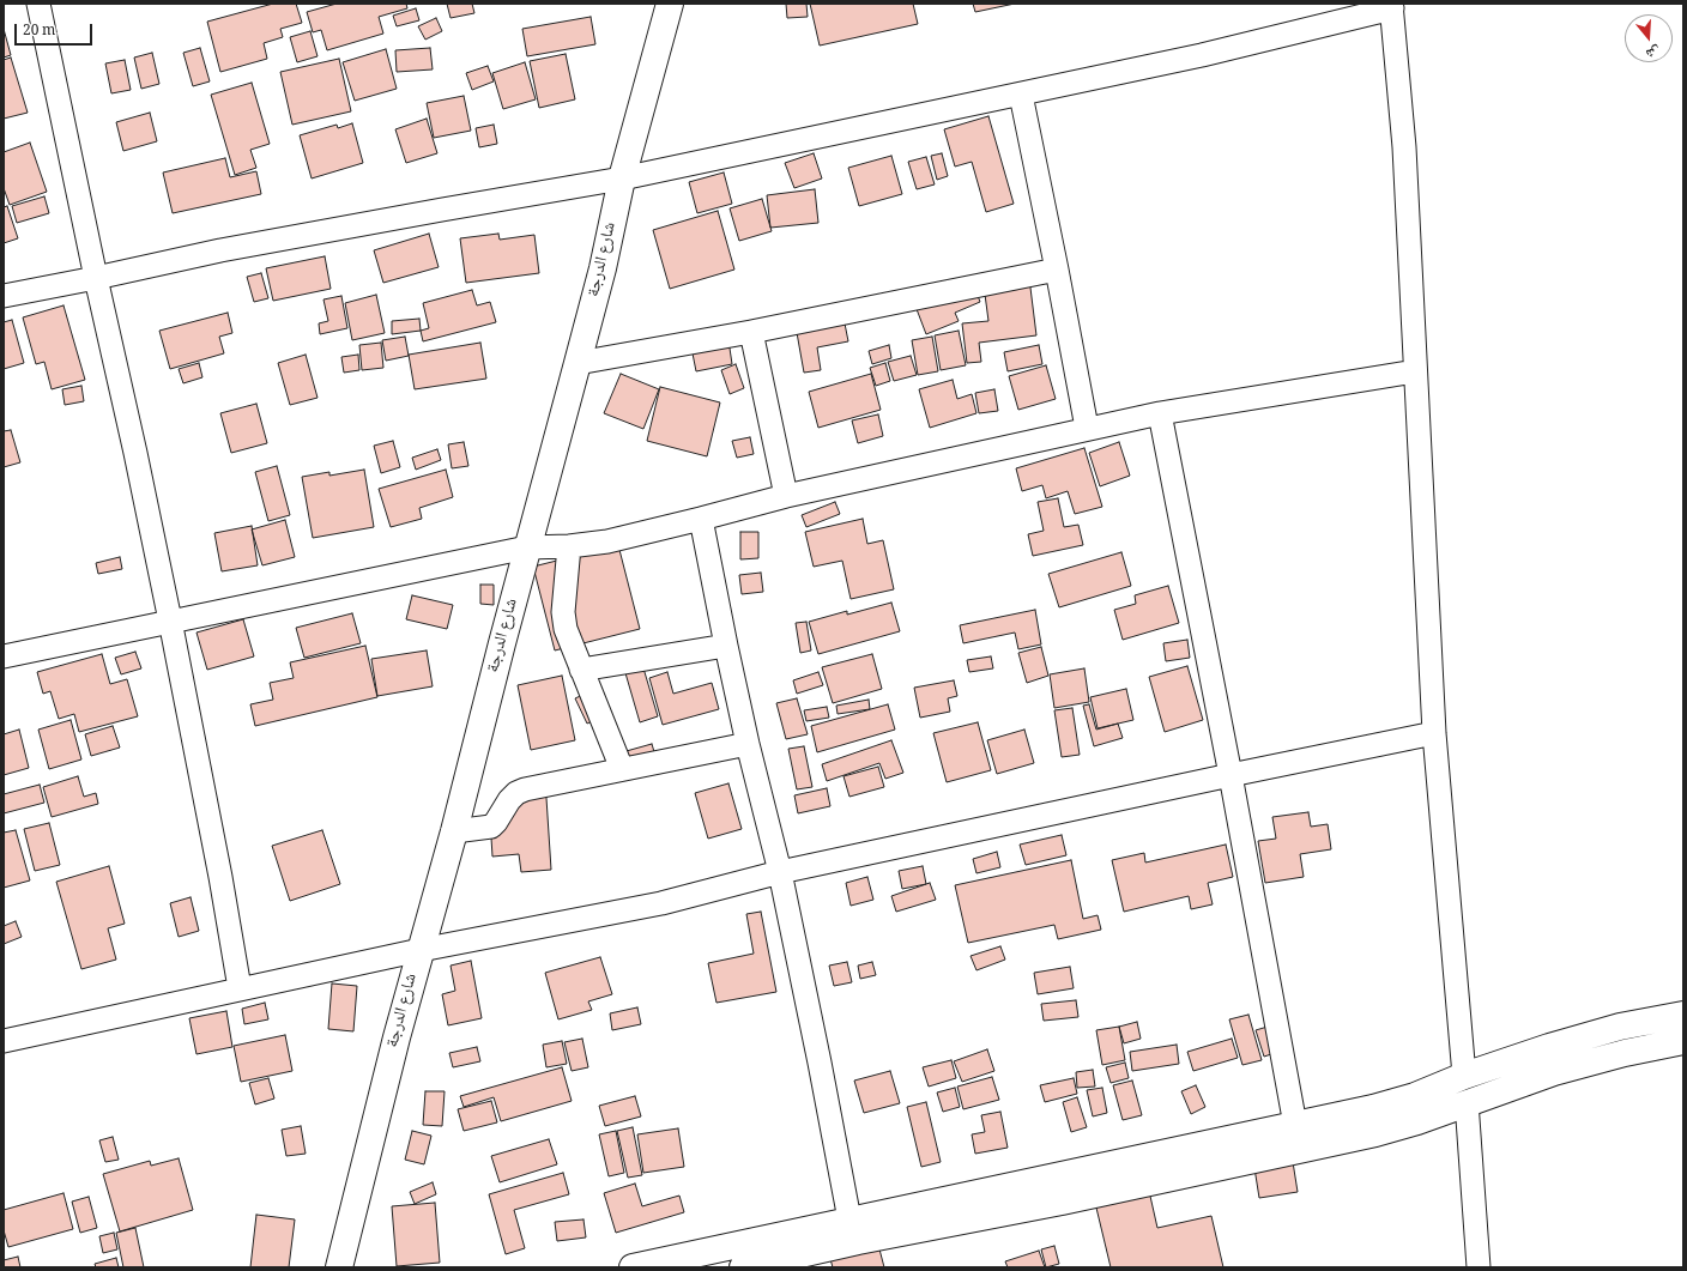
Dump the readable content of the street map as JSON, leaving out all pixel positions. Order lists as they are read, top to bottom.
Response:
{
  "streets": {
    "street": ["شارع الدرجة"]
  },
  "scale_bar": "20 m",
  "north": "bottom"
}
